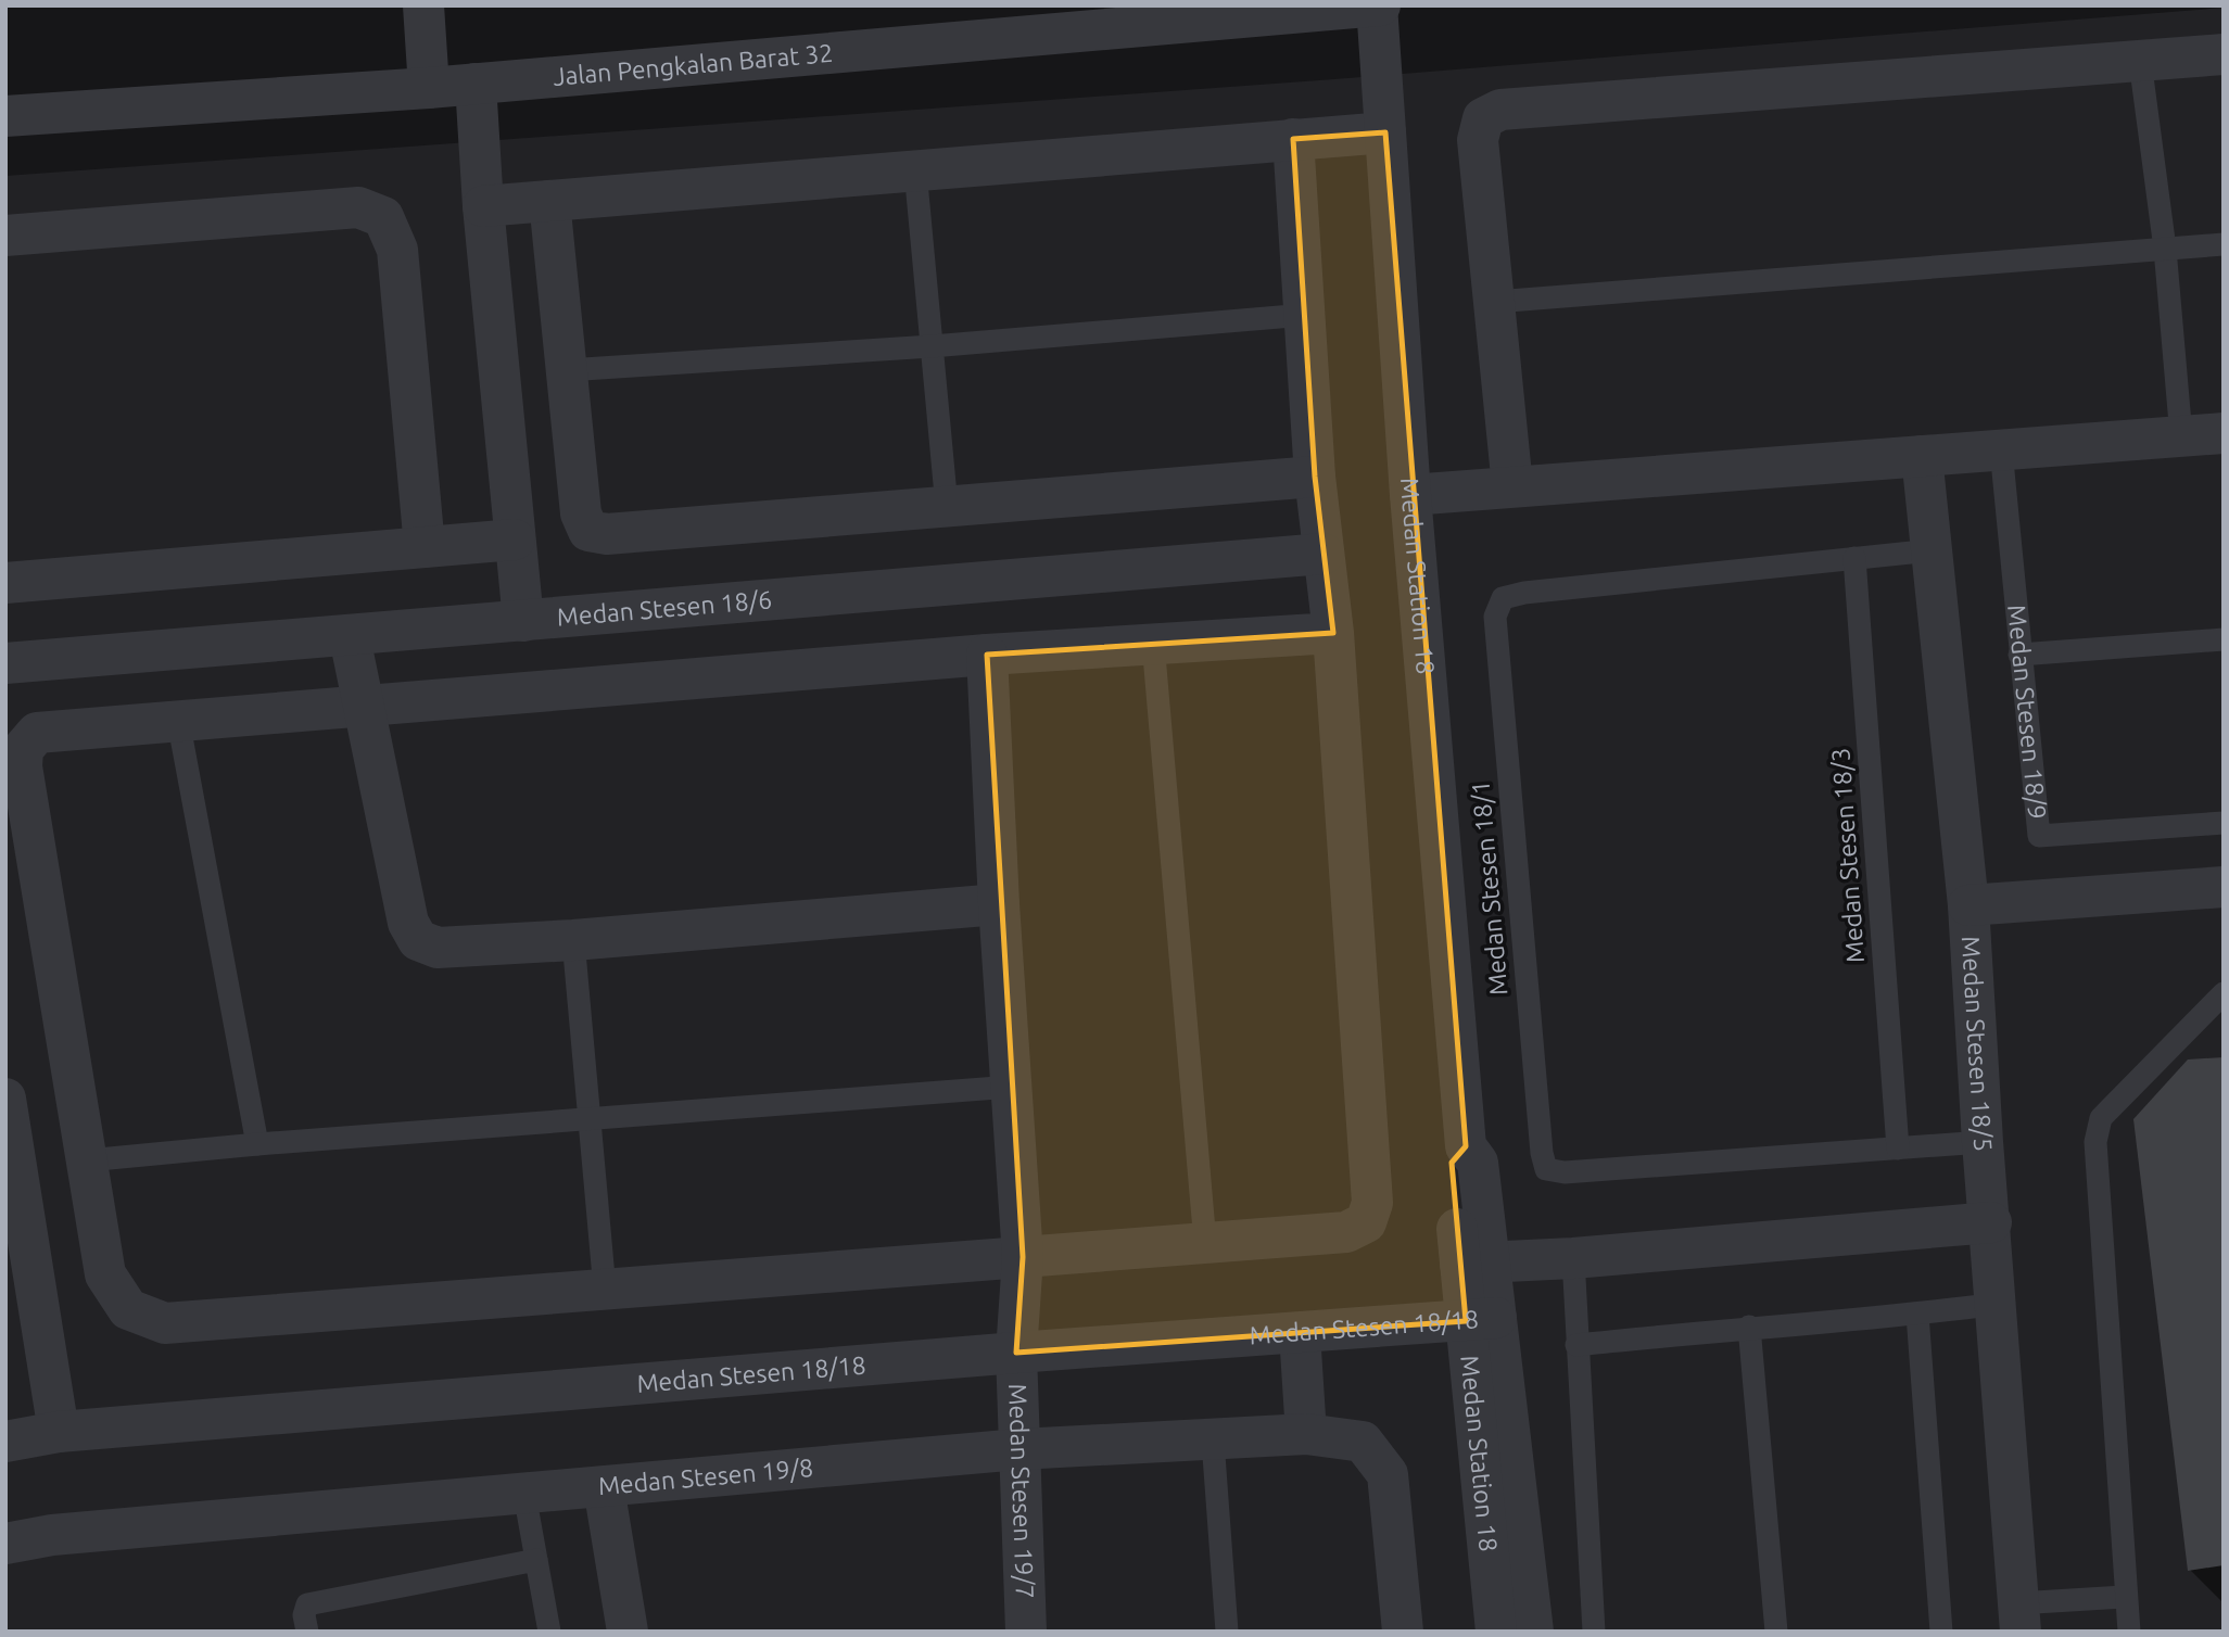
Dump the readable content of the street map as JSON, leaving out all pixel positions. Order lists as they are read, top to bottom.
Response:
{
  "streets": {
    "street": [
      "Jalan Pengkalan Barat 32",
      "Medan Station 18",
      "Medan Stesen 18/6",
      "Medan Stesen 18/5",
      "Medan Stesen 18/18",
      "Medan Stesen 19/8",
      "Medan Stesen 19/7"
    ],
    "lane": ["Medan Stesen 18/9", "Medan Stesen 18/3", "Medan Stesen 18/1"]
  },
  "crossings": [
    ["Jalan Pengkalan Barat 32", "Medan Station 18"],
    ["Medan Station 18", "Medan Stesen 18/18"],
    ["Medan Stesen 18/3", "Medan Stesen 18/1"],
    ["Medan Stesen 18/1", "Medan Stesen 18/5"],
    ["Medan Stesen 18/18", "Medan Stesen 19/7"],
    ["Medan Stesen 19/8", "Medan Stesen 19/7"]
  ]
}
